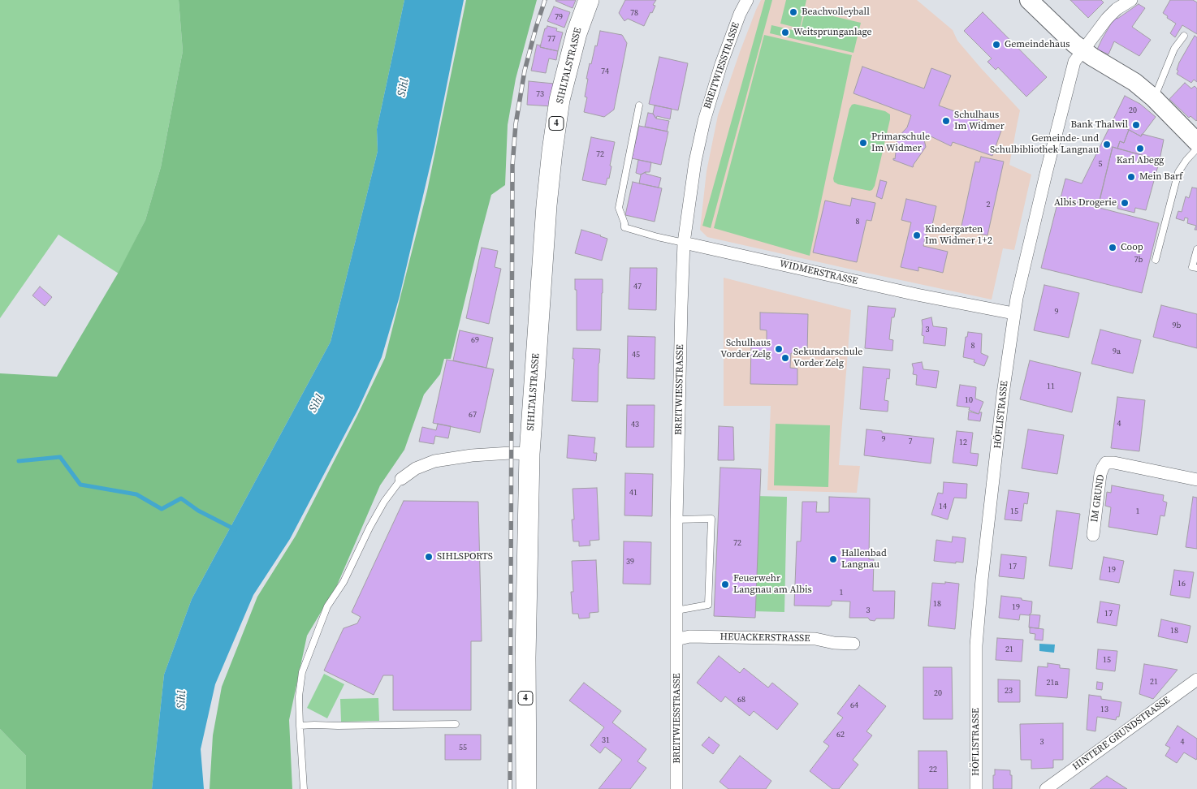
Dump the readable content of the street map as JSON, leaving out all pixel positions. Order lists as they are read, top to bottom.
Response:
{
  "streets": {
    "main road": ["SIHLTALSTRASSE", "4"],
    "street": [
      "BREITWIESSTRASSE",
      "WIDMERSTRASSE",
      "HÖFLISTRASSE",
      "IM GRUND",
      "HEUACKERSTRASSE",
      "HINTERE GRUNDSTRASSE"
    ]
  },
  "crossings": [
    ["BREITWIESSTRASSE", "WIDMERSTRASSE"],
    ["BREITWIESSTRASSE", "HEUACKERSTRASSE"],
    ["WIDMERSTRASSE", "HÖFLISTRASSE"]
  ],
  "water": ["Sihl"],
  "places": [
    "Beachvolleyball",
    "Weitsprunganlage",
    "Gemeindehaus",
    "Schulhaus Im Widmer",
    "Bank Thalwil",
    "Primarschule Im Widmer",
    "Gemeinde- und Schulbibliothek Langnau",
    "Karl Abegg",
    "Mein Barf",
    "Albis Drogerie",
    "Kindergarten Im Widmer 1+2",
    "Coop",
    "Schulhaus Vorder Zelg",
    "Sekundarschule Vorder Zelg",
    "SIHLSPORTS",
    "Hallenbad Langnau",
    "Feuerwehr Langnau am Albis"
  ],
  "house_numbers": [
    "78",
    "79",
    "77",
    "74",
    "73",
    "20",
    "72",
    "5",
    "2",
    "8",
    "7b",
    "47",
    "9",
    "9b",
    "3",
    "69",
    "8",
    "9a",
    "45",
    "11",
    "10",
    "67",
    "4",
    "43",
    "9",
    "7",
    "12",
    "41",
    "14",
    "15",
    "1",
    "72",
    "39",
    "17",
    "19",
    "16",
    "1",
    "18",
    "19",
    "3",
    "17",
    "18",
    "21",
    "15",
    "21",
    "21a",
    "23",
    "20",
    "68",
    "64",
    "13",
    "62",
    "31",
    "3",
    "4",
    "55",
    "22"
  ]
}
